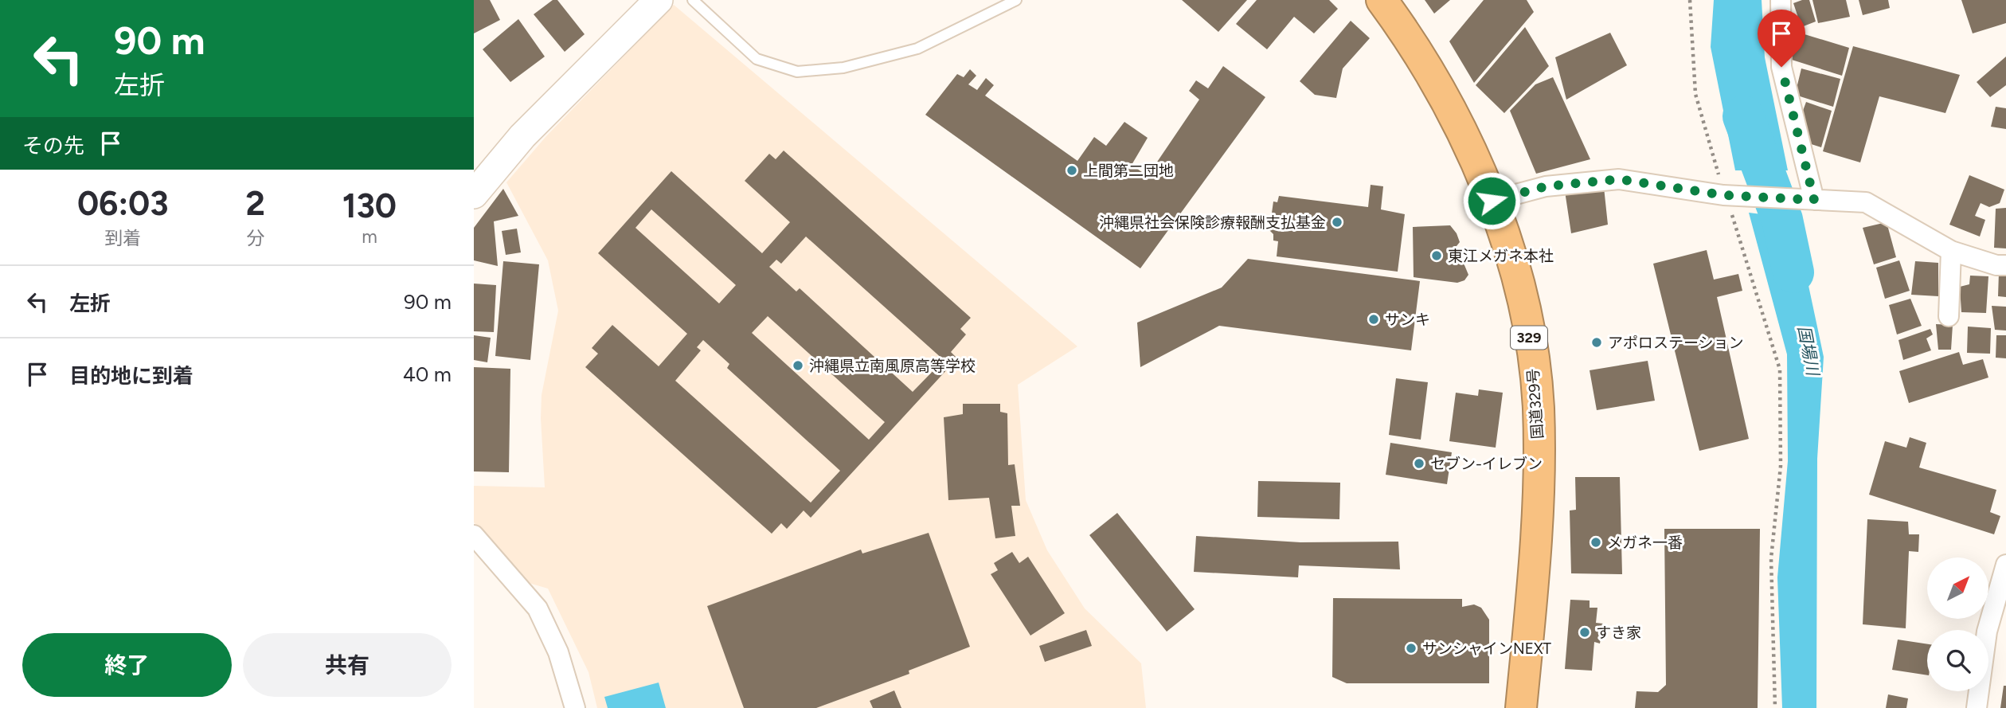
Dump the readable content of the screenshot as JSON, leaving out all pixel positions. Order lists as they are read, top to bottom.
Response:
{
  "streets": {
    "highway": ["329", "国道329号"]
  },
  "water": ["国場川"],
  "places": [
    "上間第二団地",
    "沖縄県社会保険診療報酬支払基金",
    "東江メガネ本社",
    "サンキ",
    "アポロステーション",
    "沖縄県立南風原高等学校",
    "セブン-イレブン",
    "メガネ一番",
    "すき家",
    "サンシャインNEXT"
  ],
  "north": "top right",
  "page": {
    "turn": ["90 m", "左折"],
    "then": "その先",
    "eta": [
      "06:03",
      "到着",
      "2",
      "分",
      "130",
      "m"
    ],
    "list": [
      {
        "name": "左折",
        "value": "90 m"
      },
      {
        "name": "目的地に到着",
        "value": "40 m"
      }
    ],
    "buttons": ["終了", "共有"]
  }
}
